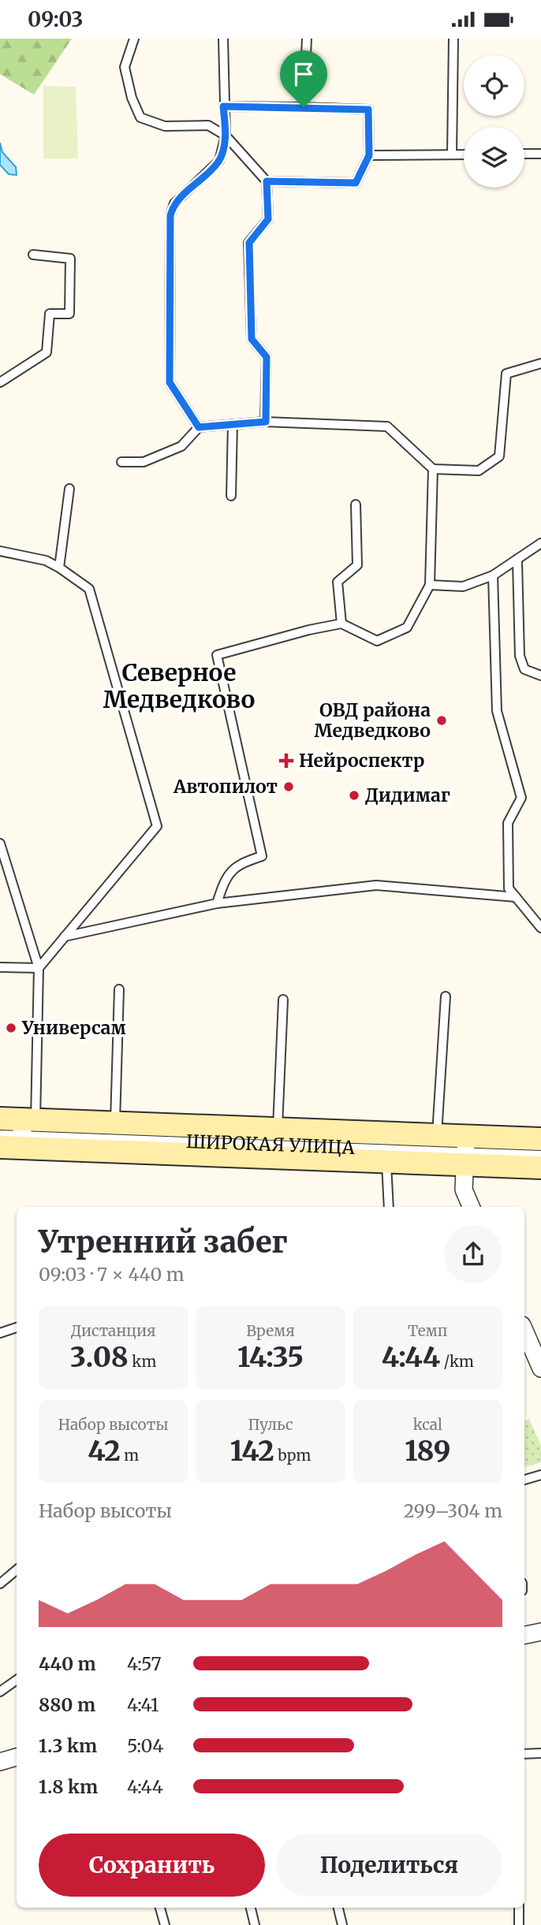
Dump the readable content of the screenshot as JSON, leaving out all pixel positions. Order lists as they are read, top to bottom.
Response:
{
  "streets": {
    "main road": ["ШИРОКАЯ УЛИЦА"]
  },
  "districts": ["Северное Медведково"],
  "places": {
    "other": [
      "ОВД района Медведково",
      "Автопилот",
      "Дидимаг",
      "Универсам"
    ],
    "health": ["Нейроcпектр"]
  },
  "page": {
    "status": "09:03",
    "heading": ["Утренний забег", "09:03 · 7 × 440 m"],
    "stats": [
      ["Дистанция", "3.08 km"],
      ["Время", "14:35"],
      ["Темп", "4:44 /km"],
      ["Набор высоты", "42 m"],
      ["Пульс", "142 bpm"],
      ["kcal", "189"]
    ],
    "chart": ["Набор высоты", "299–304 m"],
    "list": [
      {
        "name": "440 m",
        "note": "4:57"
      },
      {
        "name": "880 m",
        "note": "4:41"
      },
      {
        "name": "1.3 km",
        "note": "5:04"
      },
      {
        "name": "1.8 km",
        "note": "4:44"
      }
    ],
    "buttons": ["Сохранить", "Поделиться"]
  }
}
